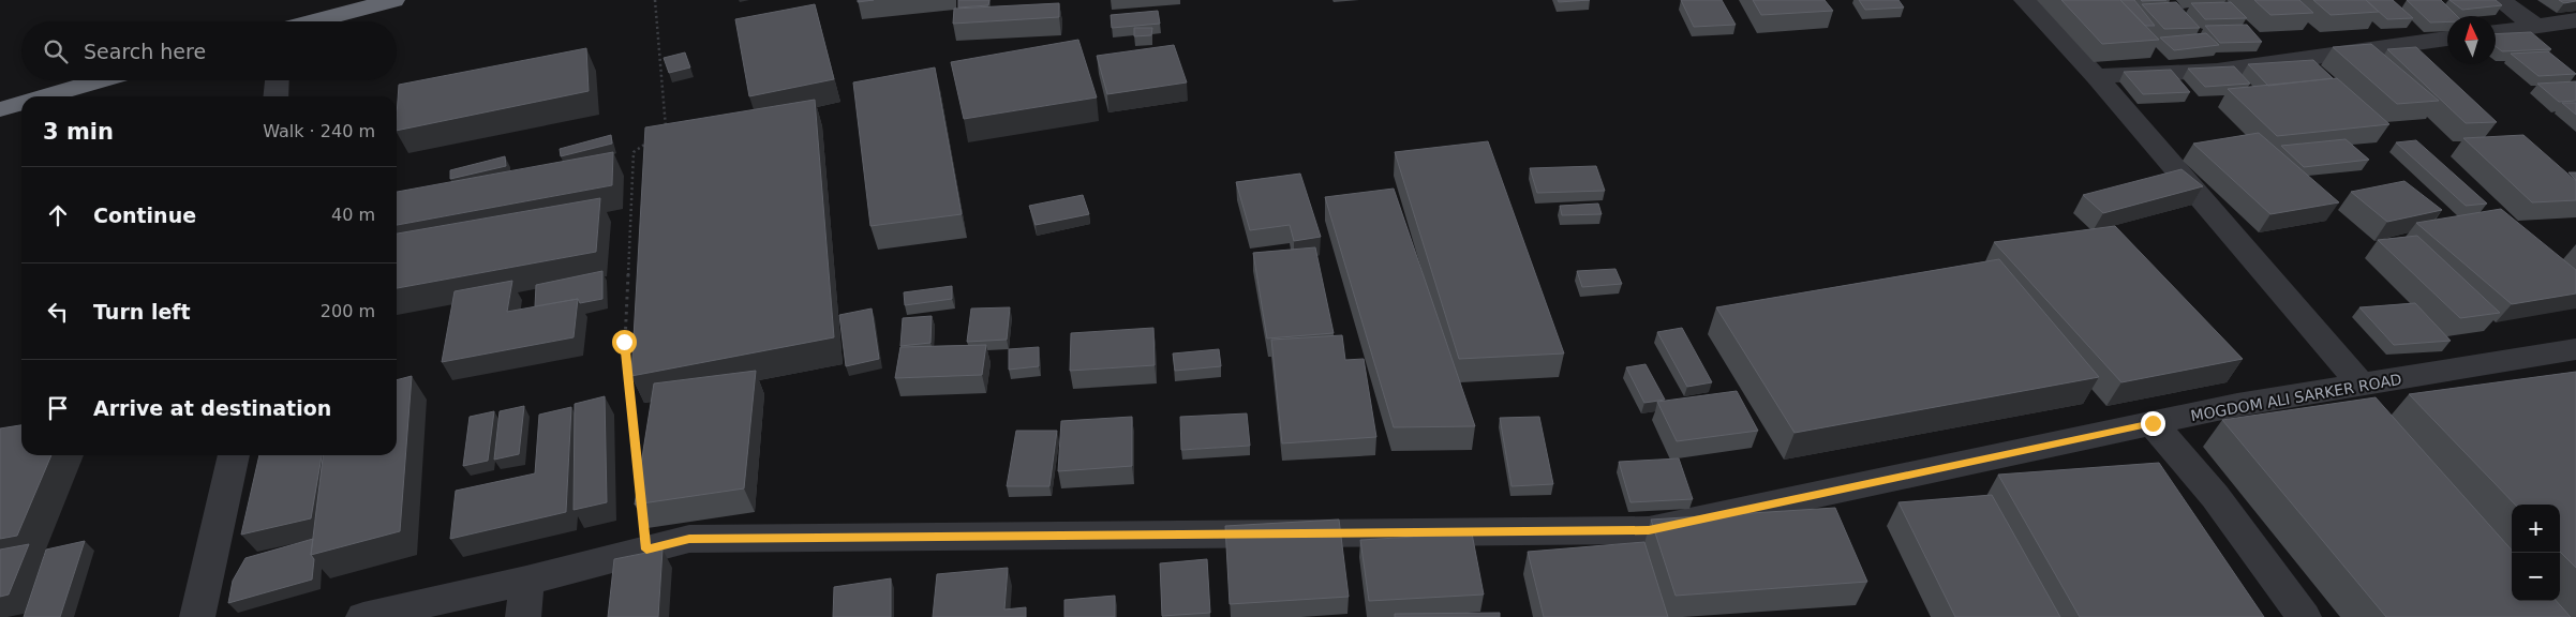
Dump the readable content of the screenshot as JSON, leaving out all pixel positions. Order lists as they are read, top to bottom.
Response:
{
  "streets": {
    "street": ["MOGDOM ALI SARKER ROAD"]
  },
  "north": "top",
  "page": {
    "search": "Search here",
    "heading": ["3 min", "Walk · 240 m"],
    "list": [
      ["Continue", "40 m"],
      ["Turn left", "200 m"],
      "Arrive at destination"
    ],
    "map_buttons": ["+", "−"]
  }
}
